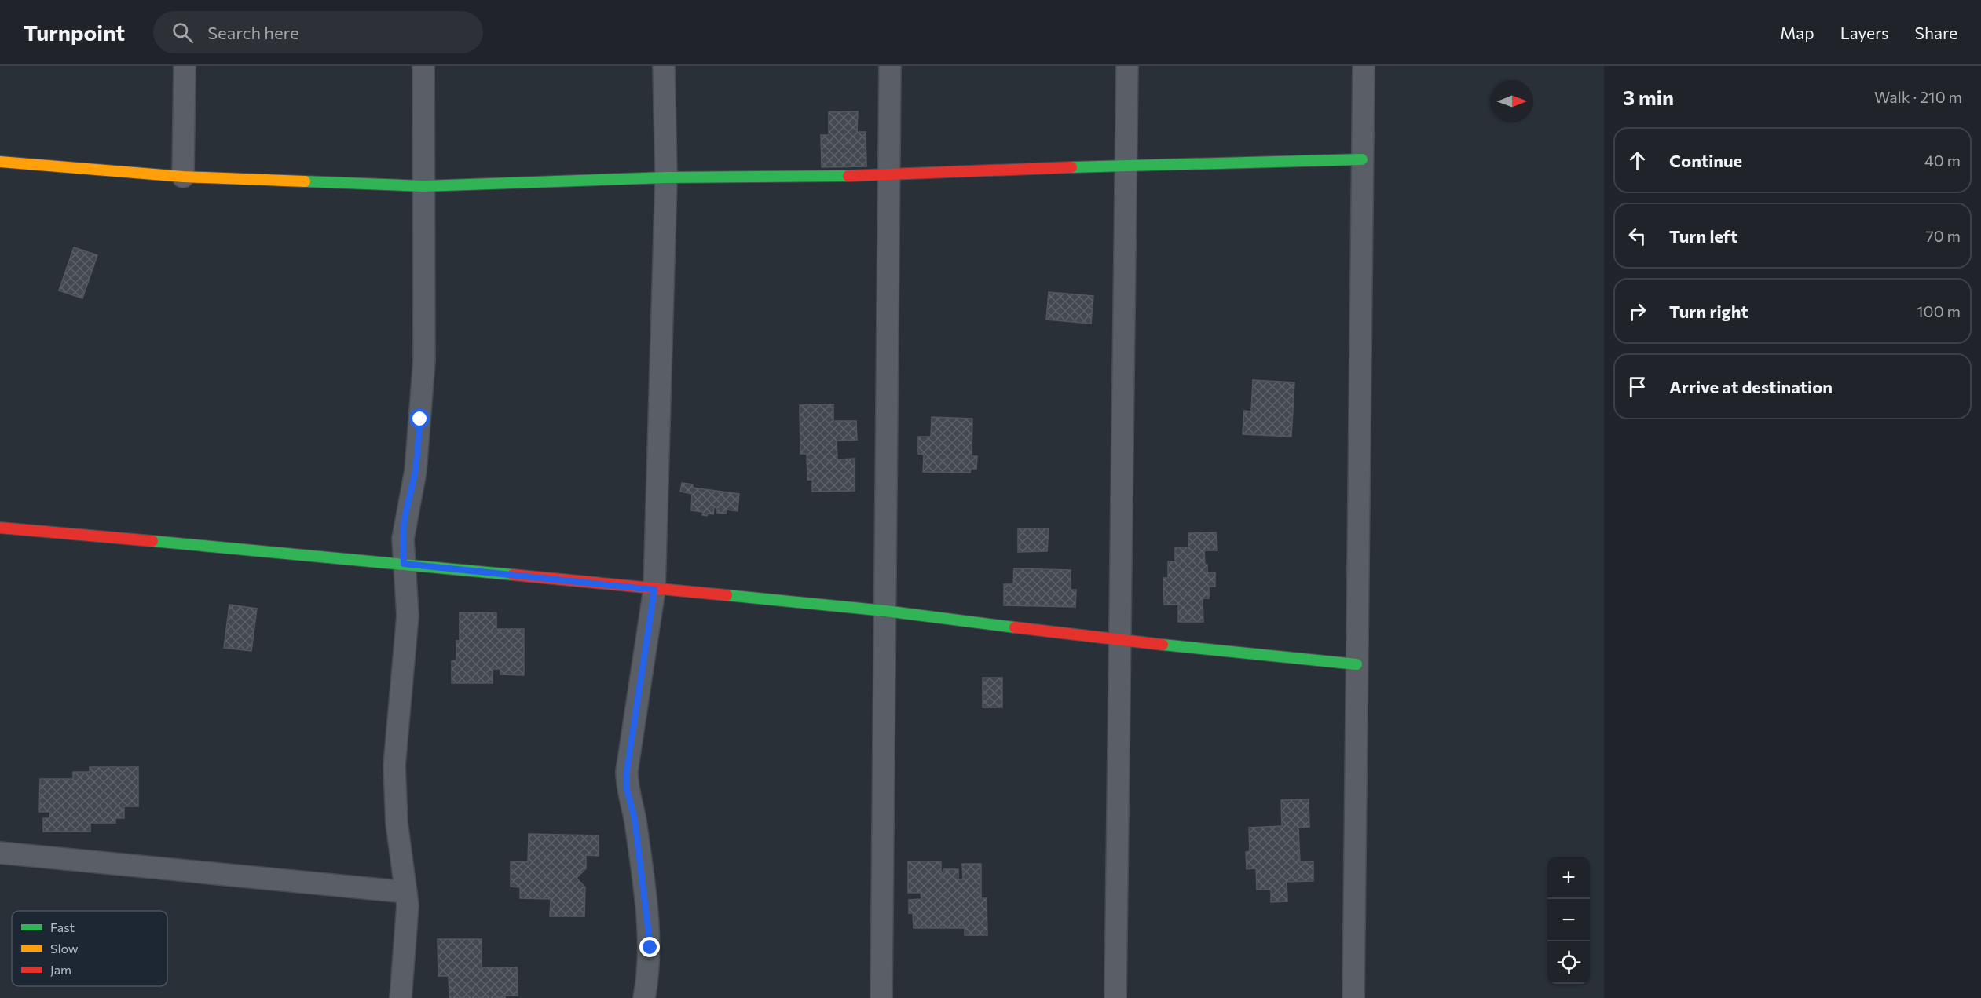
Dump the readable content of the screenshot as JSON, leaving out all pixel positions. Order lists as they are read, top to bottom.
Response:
{
  "legend": ["Fast", "Slow", "Jam"],
  "north": "right",
  "page": {
    "header": "Turnpoint",
    "search": "Search here",
    "nav": ["Map", "Layers", "Share"],
    "heading": ["3 min", "Walk · 210 m"],
    "list": [
      ["Continue", "40 m"],
      ["Turn left", "70 m"],
      ["Turn right", "100 m"],
      "Arrive at destination"
    ],
    "map_buttons": ["+", "−"]
  }
}
